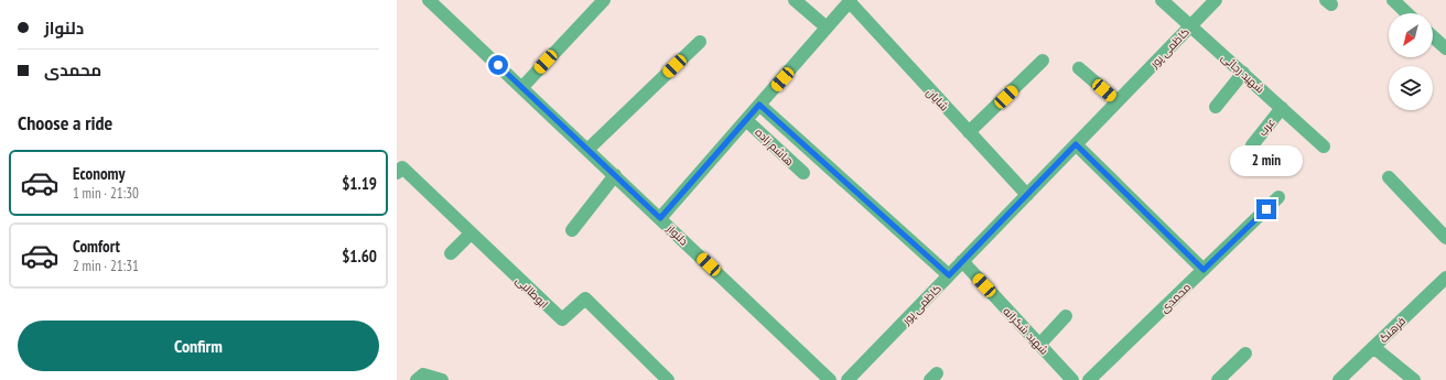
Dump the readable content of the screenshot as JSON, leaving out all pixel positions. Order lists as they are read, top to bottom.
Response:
{
  "streets": {
    "street": [
      "کاظمی پور",
      "شهید رجائی",
      "شایان",
      "عرب",
      "هاشم زاده",
      "دلنواز",
      "ابوطالبی",
      "محمدی",
      "فرهنگ",
      "شهید شکرانه"
    ]
  },
  "crossings": [
    ["کاظمی پور", "شهید رجائی"],
    ["کاظمی پور", "شایان"],
    ["کاظمی پور", "شهید شکرانه"],
    ["شهید رجائی", "عرب"]
  ],
  "north": "bottom left",
  "page": {
    "banner": ["دلنواز", "محمدی"],
    "heading": "Choose a ride",
    "bubble": "2 min",
    "list": [
      {
        "name": "Economy",
        "note": "1 min · 21:30",
        "value": "$1.19"
      },
      {
        "name": "Comfort",
        "note": "2 min · 21:31",
        "value": "$1.60"
      }
    ],
    "buttons": "Confirm"
  }
}
